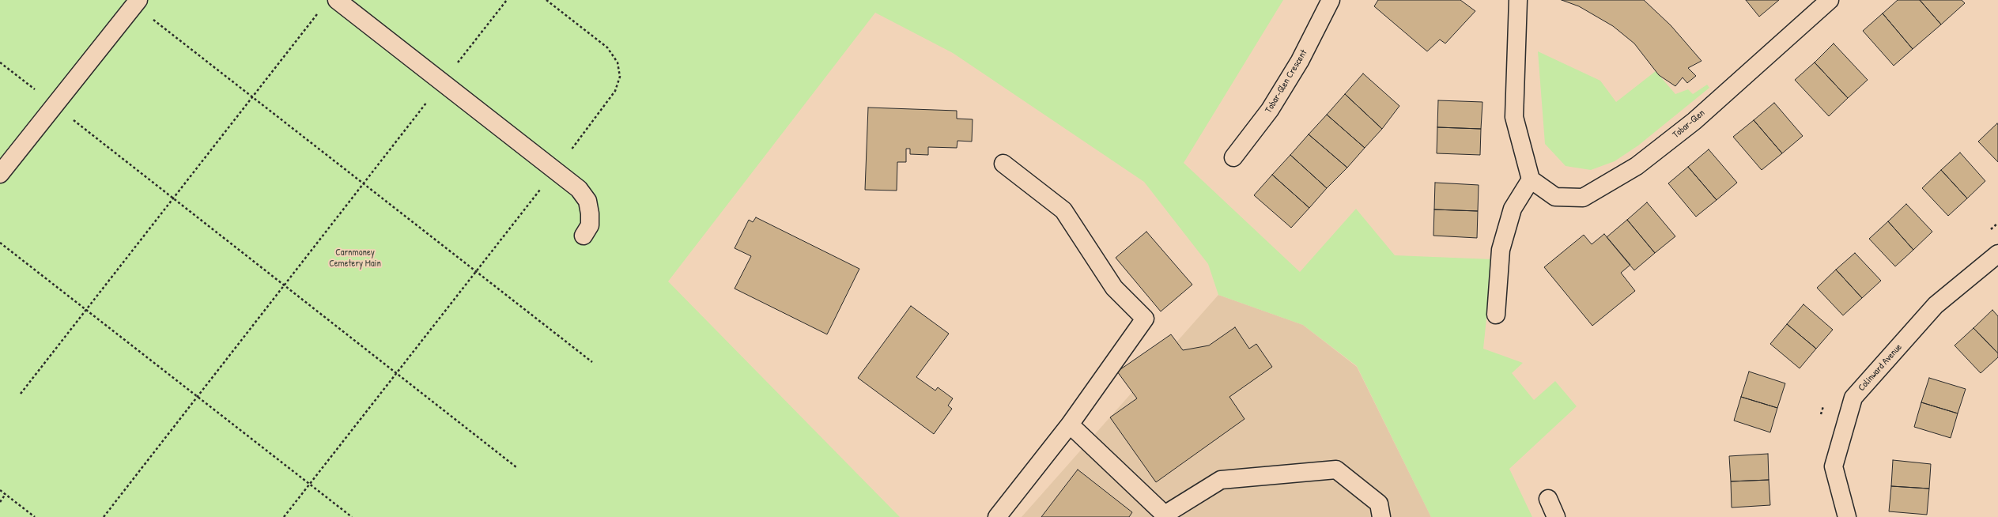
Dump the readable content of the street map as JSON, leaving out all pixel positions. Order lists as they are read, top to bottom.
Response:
{
  "streets": {
    "street": ["Tobar-Glen Crescent", "Tobar-Glen", "Colinward Avenue"]
  },
  "parks": ["Carnmoney Cemetery Main"]
}
